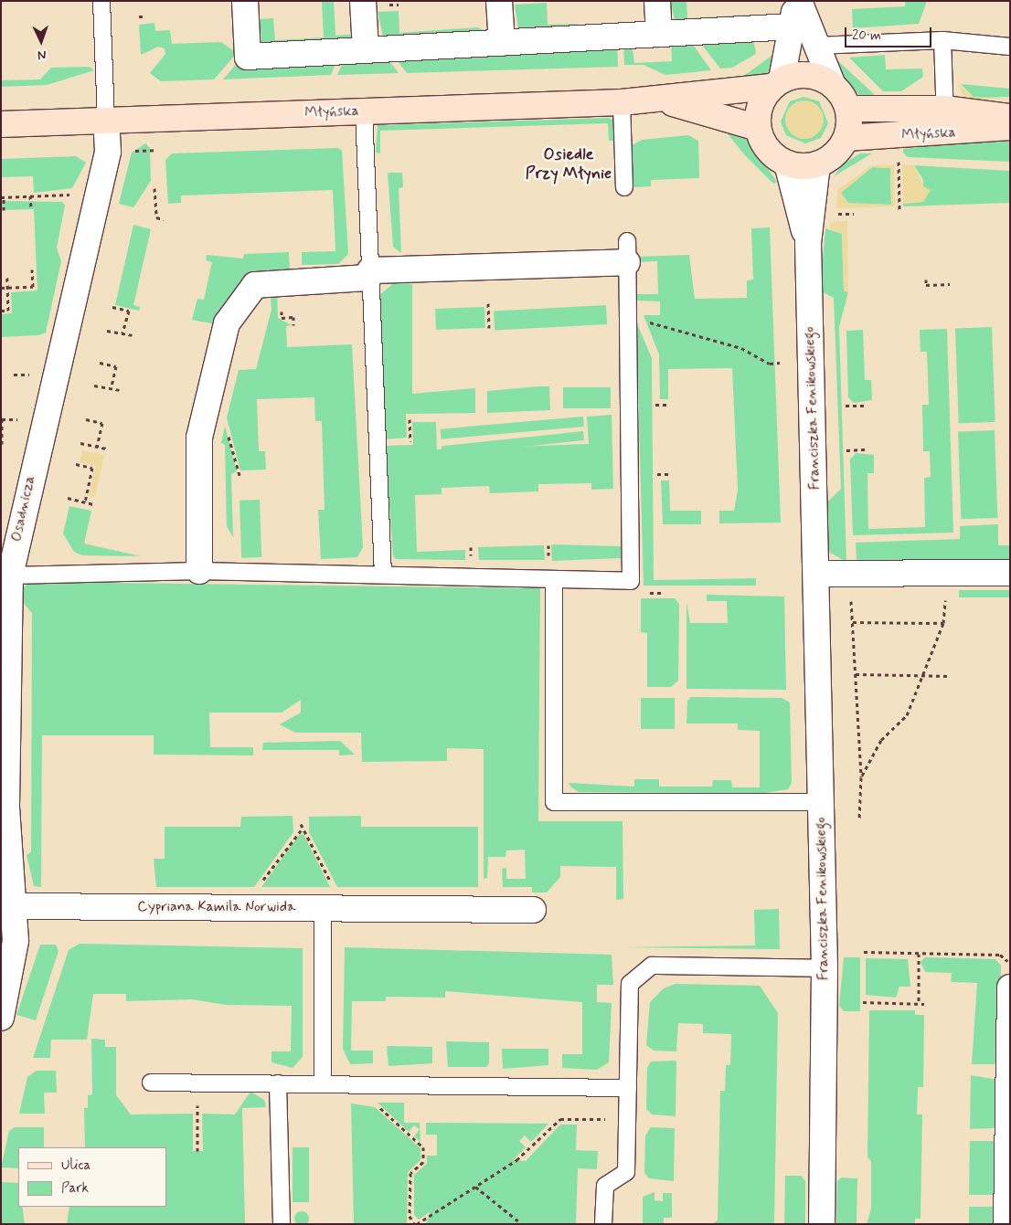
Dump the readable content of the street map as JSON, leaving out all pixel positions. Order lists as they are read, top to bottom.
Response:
{
  "streets": {
    "street": [
      "Młyńska",
      "Franciszka Fenikowskiego",
      "Osadnicza",
      "Cypriana Kamila Norwida"
    ]
  },
  "crossings": [
    ["Młyńska", "Franciszka Fenikowskiego"],
    ["Młyńska", "Osadnicza"],
    ["Osadnicza", "Cypriana Kamila Norwida"]
  ],
  "districts": ["Osiedle Przy Młynie"],
  "legend": ["Ulica", "Park"],
  "scale_bar": "20 m",
  "north": "bottom"
}
